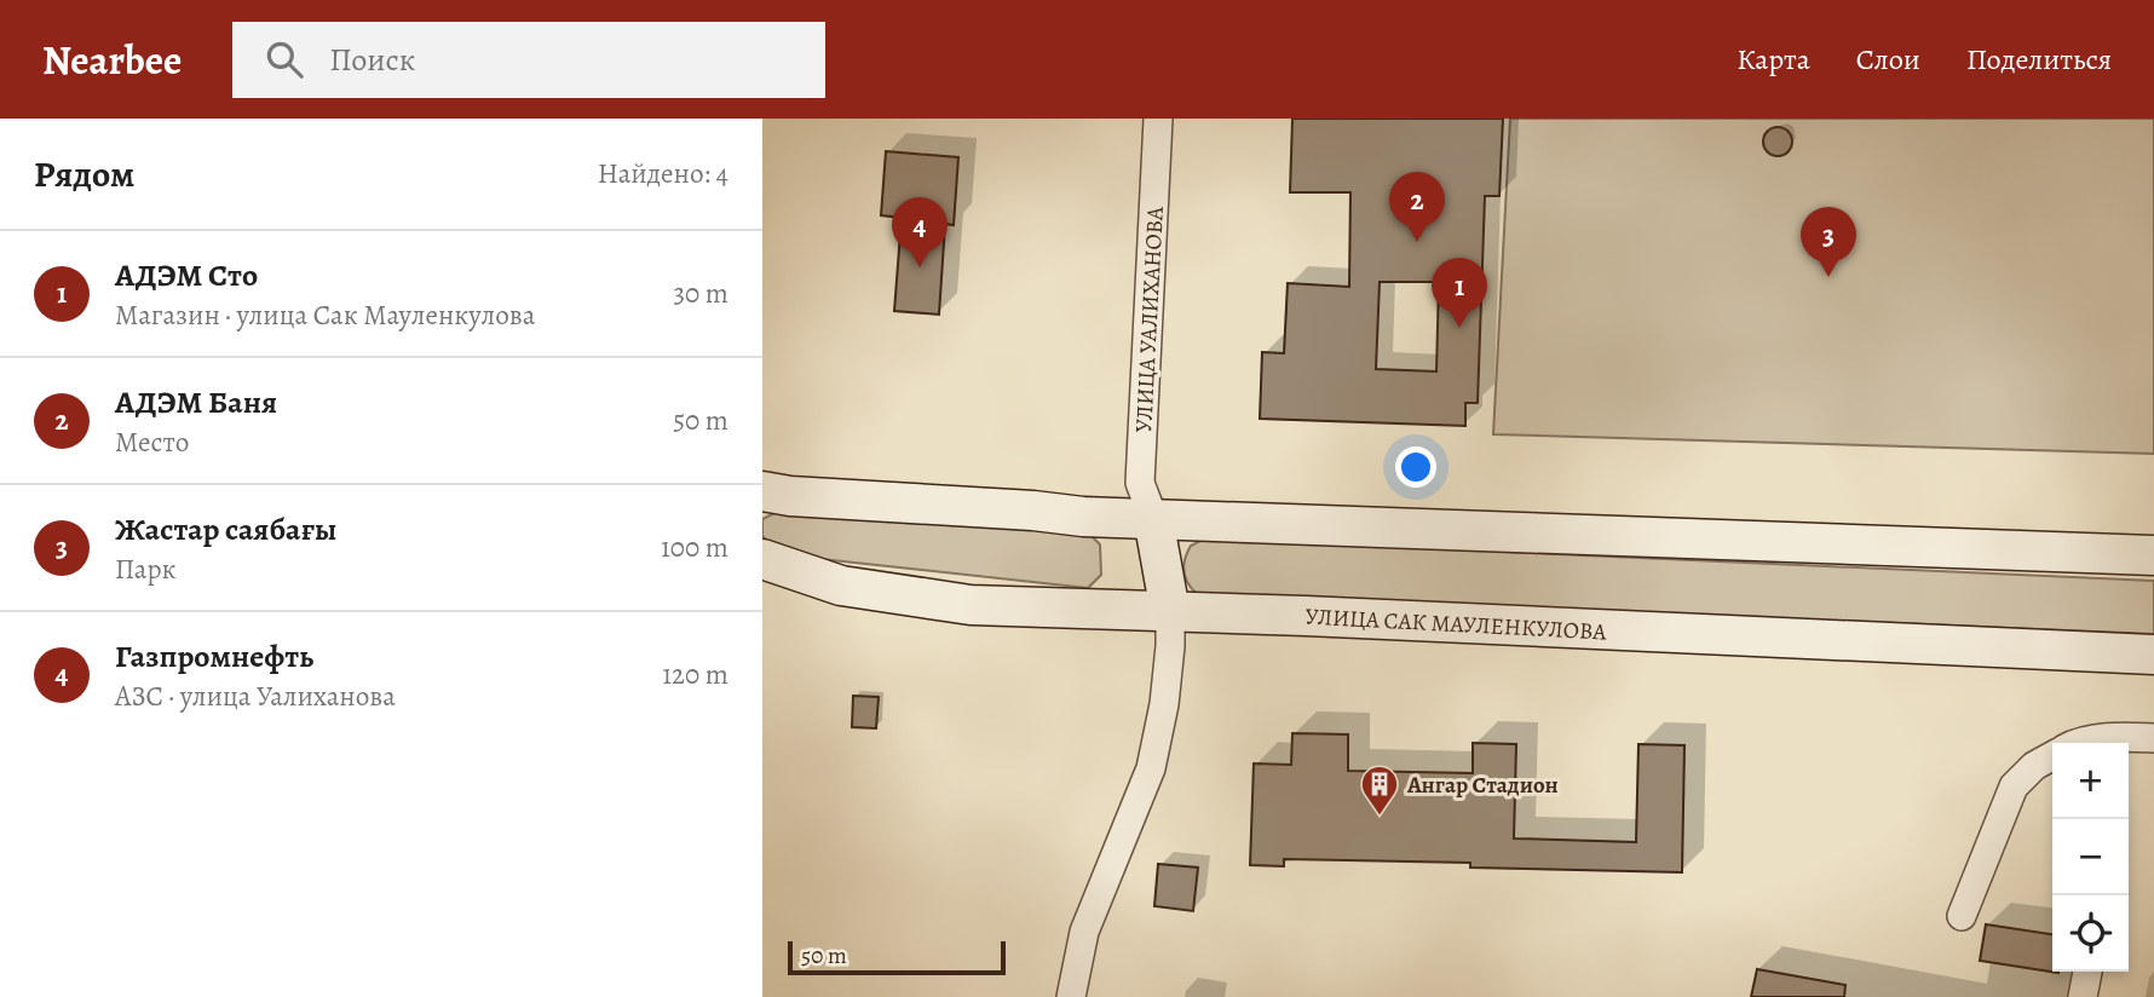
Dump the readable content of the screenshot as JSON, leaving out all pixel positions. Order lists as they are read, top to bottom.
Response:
{
  "streets": {
    "main road": ["УЛИЦА САК МАУЛЕНКУЛОВА"],
    "street": ["УЛИЦА УАЛИХАНОВА"]
  },
  "places": {
    "building": ["Ангар Стадион"]
  },
  "scale_bar": "50 m",
  "page": {
    "header": "Nearbee",
    "search": "Поиск",
    "nav": ["Карта", "Слои", "Поделиться"],
    "heading": ["Рядом", "Найдено: 4"],
    "pins": [
      "2",
      "4",
      "3",
      "1"
    ],
    "list": [
      {
        "mark": "1",
        "name": "АДЭМ Сто",
        "note": "Магазин · улица Сак Мауленкулова",
        "value": "30 m"
      },
      {
        "mark": "2",
        "name": "АДЭМ Баня",
        "note": "Место",
        "value": "50 m"
      },
      {
        "mark": "3",
        "name": "Жастар саябағы",
        "note": "Парк",
        "value": "100 m"
      },
      {
        "mark": "4",
        "name": "Газпромнефть",
        "note": "АЗС · улица Уалиханова",
        "value": "120 m"
      }
    ],
    "map_buttons": ["+", "−"],
    "scale": "50 m"
  }
}
